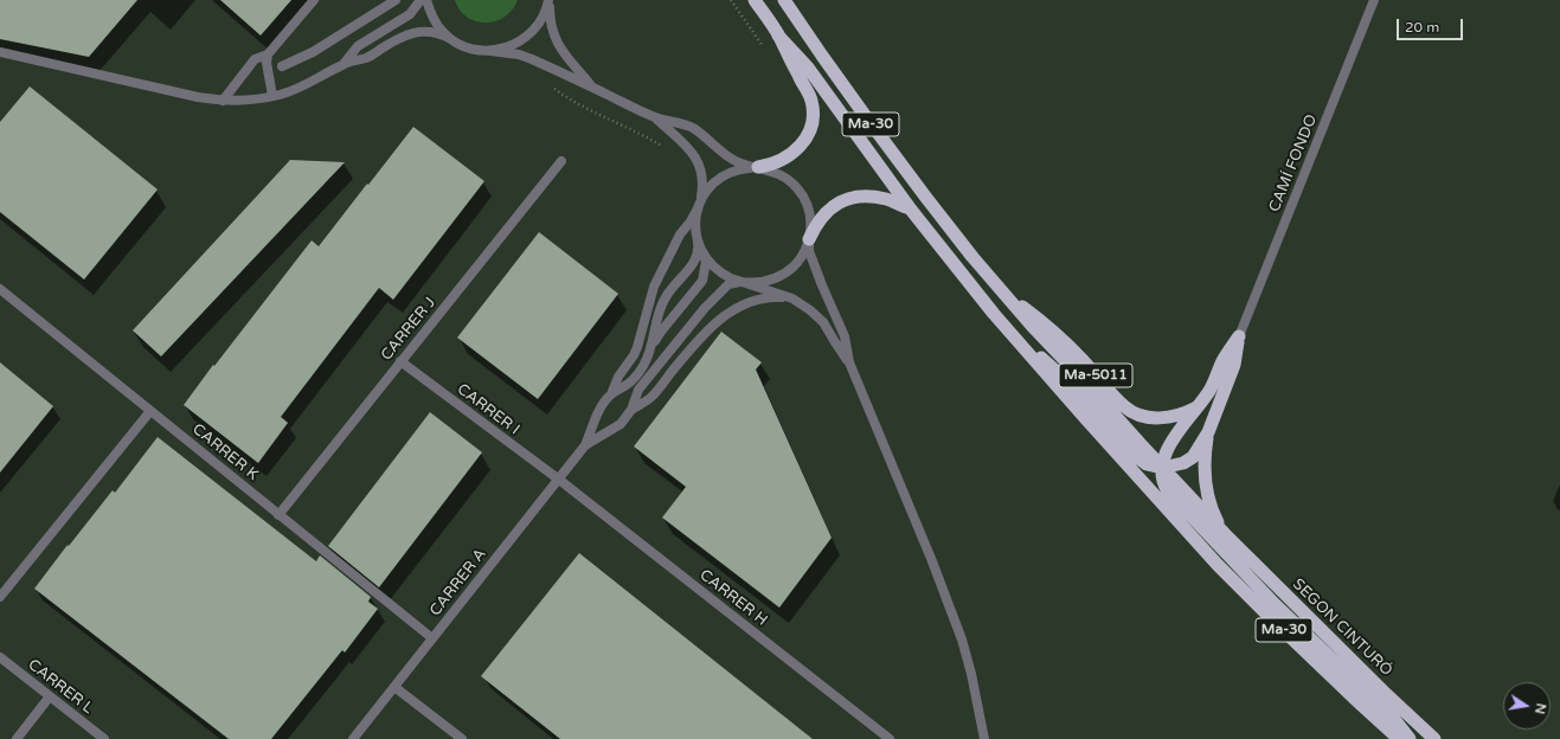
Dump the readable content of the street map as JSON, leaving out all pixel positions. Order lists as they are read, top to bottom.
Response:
{
  "streets": {
    "highway": ["Ma-30", "Ma-5011", "SEGON CINTURÓ"],
    "street": [
      "CAMÍ FONDO",
      "CARRER J",
      "CARRER I",
      "CARRER K",
      "CARRER A",
      "CARRER H",
      "CARRER L"
    ]
  },
  "crossings": [
    ["Ma-30", "Ma-5011"],
    ["CARRER J", "CARRER I"],
    ["CARRER J", "CARRER K"],
    ["CARRER I", "CARRER A"],
    ["CARRER I", "CARRER H"],
    ["CARRER K", "CARRER A"],
    ["CARRER A", "CARRER H"]
  ],
  "scale_bar": "20 m",
  "north": "right"
}
